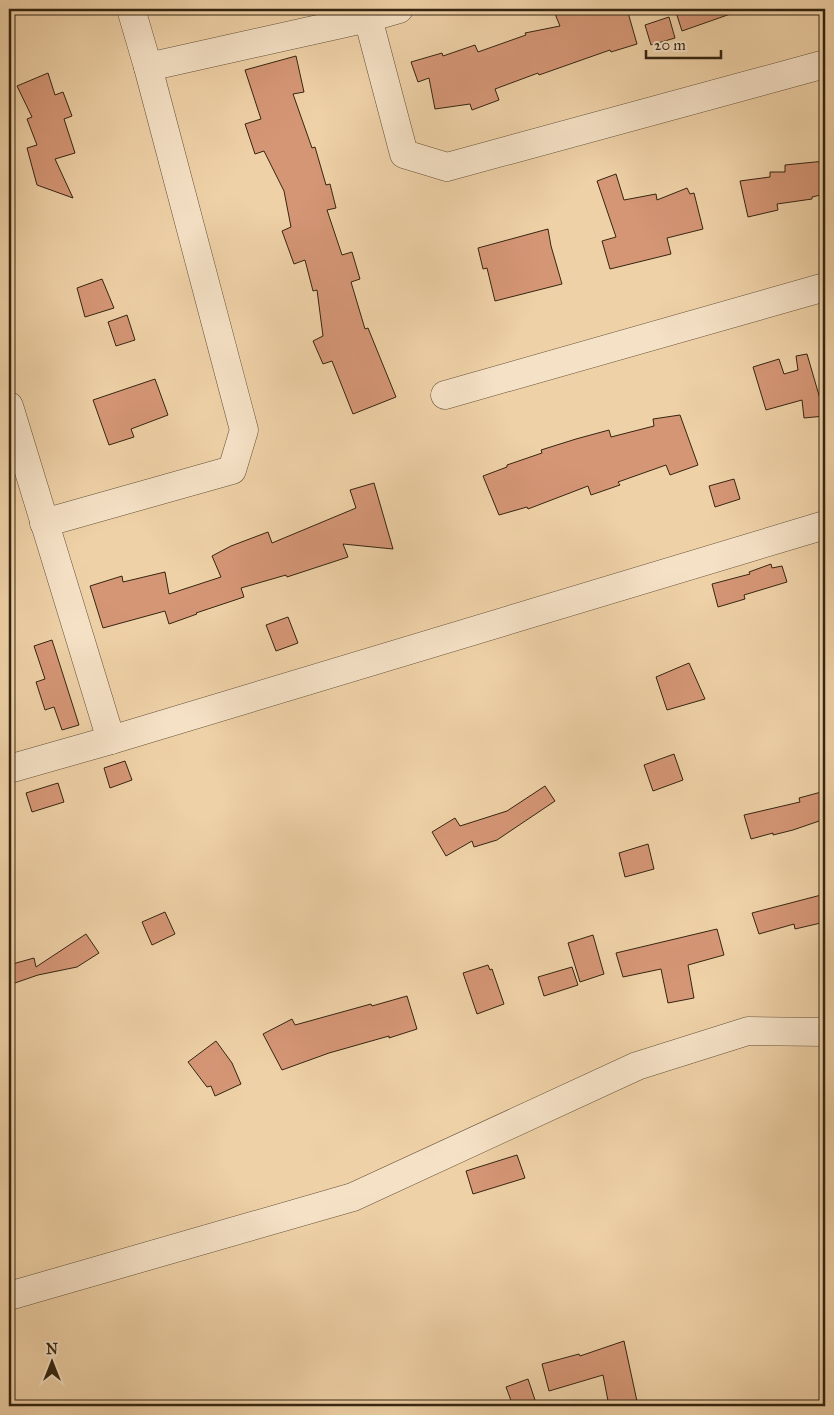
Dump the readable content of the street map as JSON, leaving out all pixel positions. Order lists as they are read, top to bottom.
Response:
{
  "scale_bar": "20 m",
  "north": "top"
}
